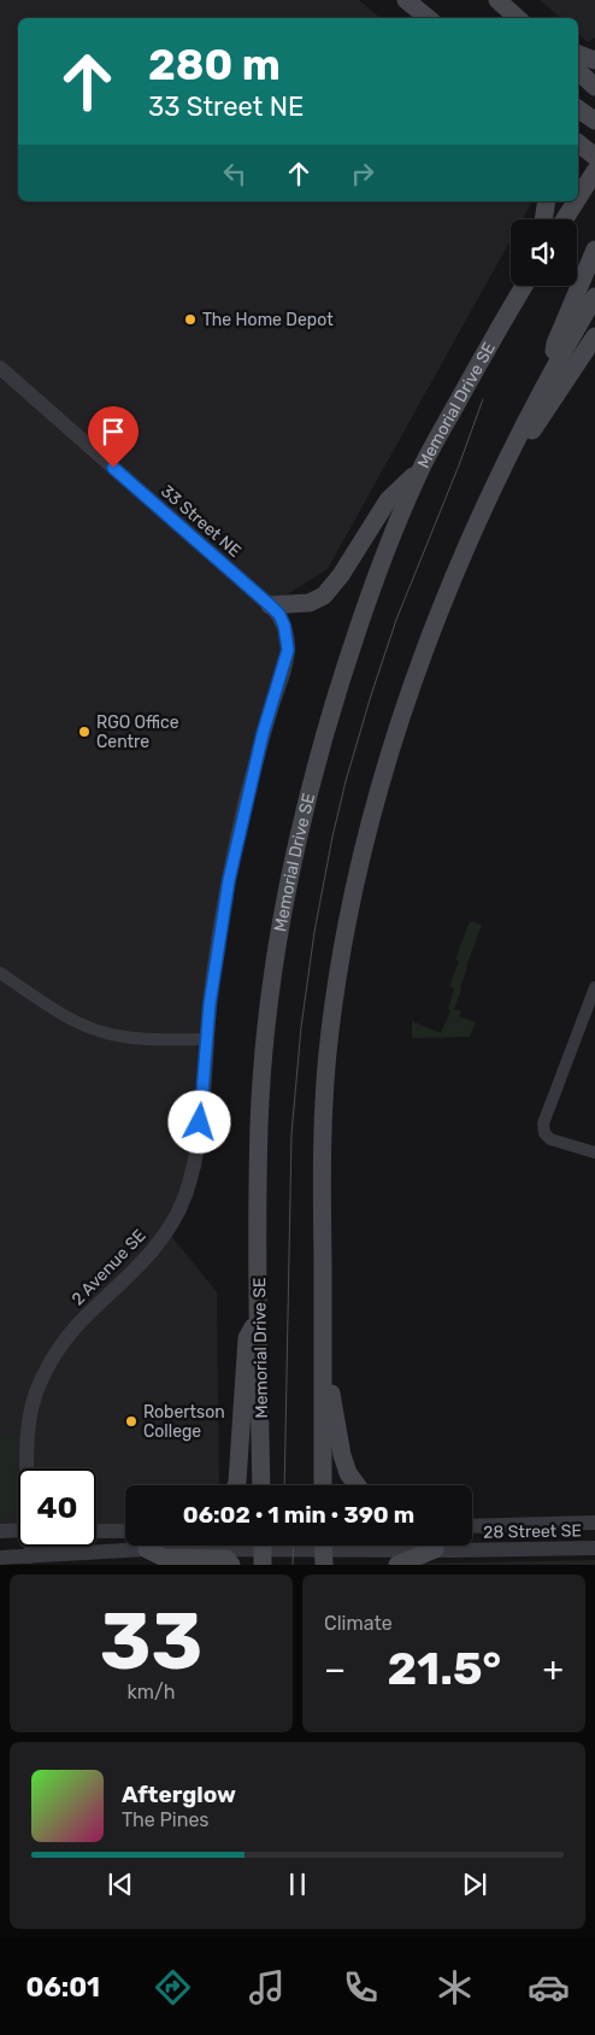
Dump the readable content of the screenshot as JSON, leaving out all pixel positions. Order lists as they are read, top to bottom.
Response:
{
  "streets": {
    "main road": ["Memorial Drive SE"],
    "street": ["33 Street NE", "2 Avenue SE", "28 Street SE"]
  },
  "crossings": [
    ["33 Street NE", "2 Avenue SE"]
  ],
  "places": ["The Home Depot", "RGO Office Centre", "Robertson College"],
  "page": {
    "turn": ["280 m", "33 Street NE"],
    "limit": "40",
    "trip": "06:02 · 1 min · 390 m",
    "tile": [
      ["33", "km/h"],
      "Climate"
    ],
    "heat": ["−", "21.5°", "+"],
    "song": ["Afterglow", "The Pines"],
    "tabs": "06:01"
  }
}
